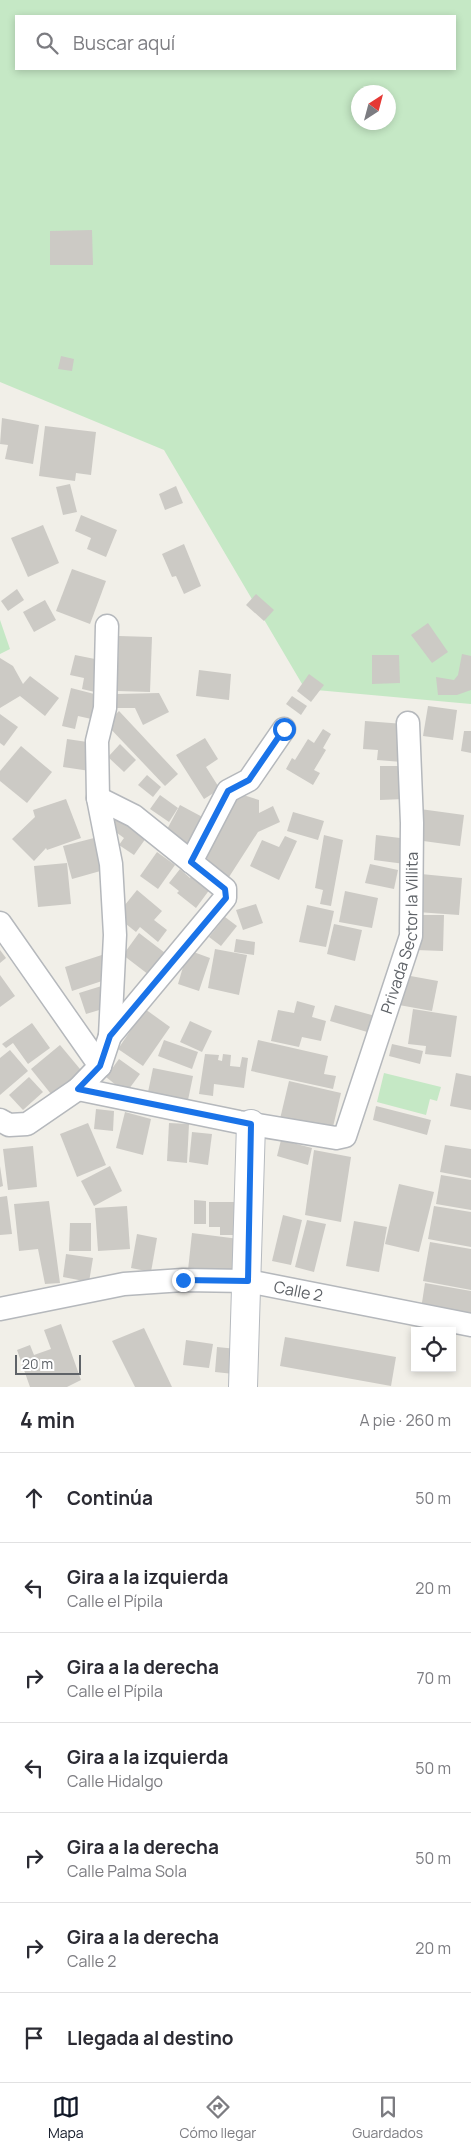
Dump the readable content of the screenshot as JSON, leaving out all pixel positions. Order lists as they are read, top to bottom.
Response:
{
  "streets": {
    "street": ["Privada Sector la Villita", "Calle 2"]
  },
  "scale_bar": "20 m",
  "north": "top right",
  "page": {
    "search": "Buscar aquí",
    "scale": "20 m",
    "heading": ["4 min", "A pie · 260 m"],
    "list": [
      ["Continúa", "50 m"],
      ["Gira a la izquierda", "Calle el Pípila", "20 m"],
      ["Gira a la derecha", "Calle el Pípila", "70 m"],
      ["Gira a la izquierda", "Calle Hidalgo", "50 m"],
      ["Gira a la derecha", "Calle Palma Sola", "50 m"],
      ["Gira a la derecha", "Calle 2", "20 m"],
      "Llegada al destino"
    ],
    "nav": ["Mapa", "Cómo llegar", "Guardados"]
  }
}
